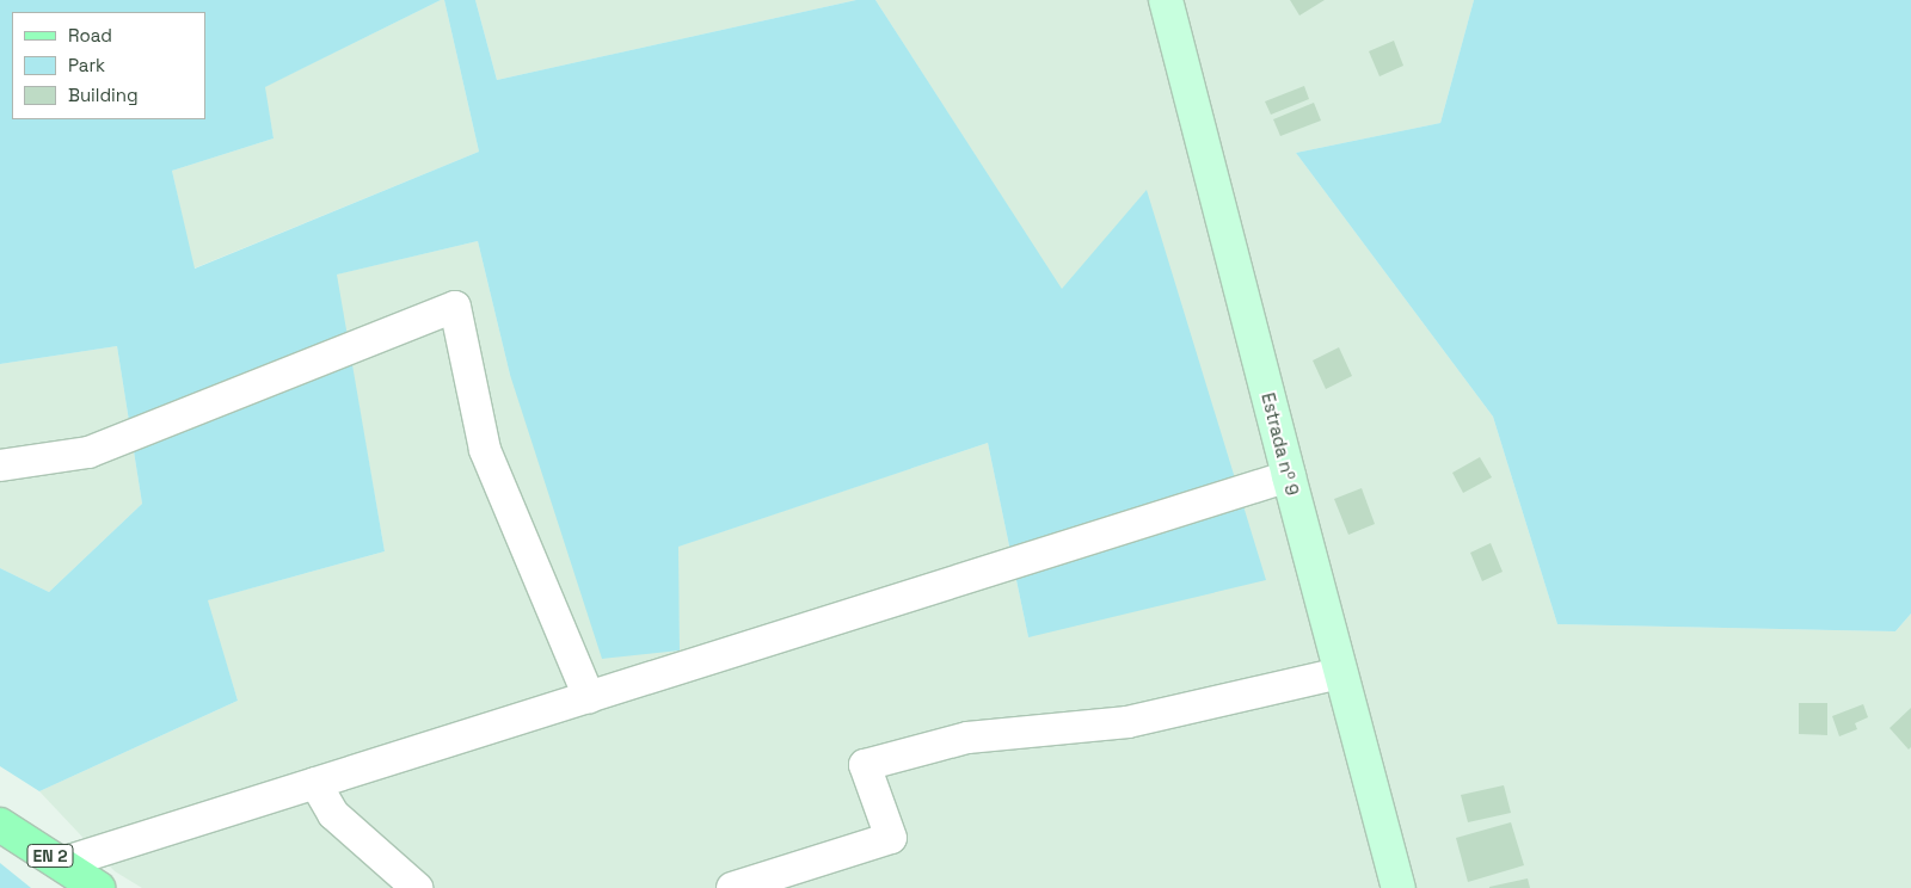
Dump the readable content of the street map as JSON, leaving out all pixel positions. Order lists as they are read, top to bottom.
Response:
{
  "streets": {
    "main road": ["Estrada nº 9", "EN 2"]
  },
  "legend": ["Road", "Park", "Building"]
}
